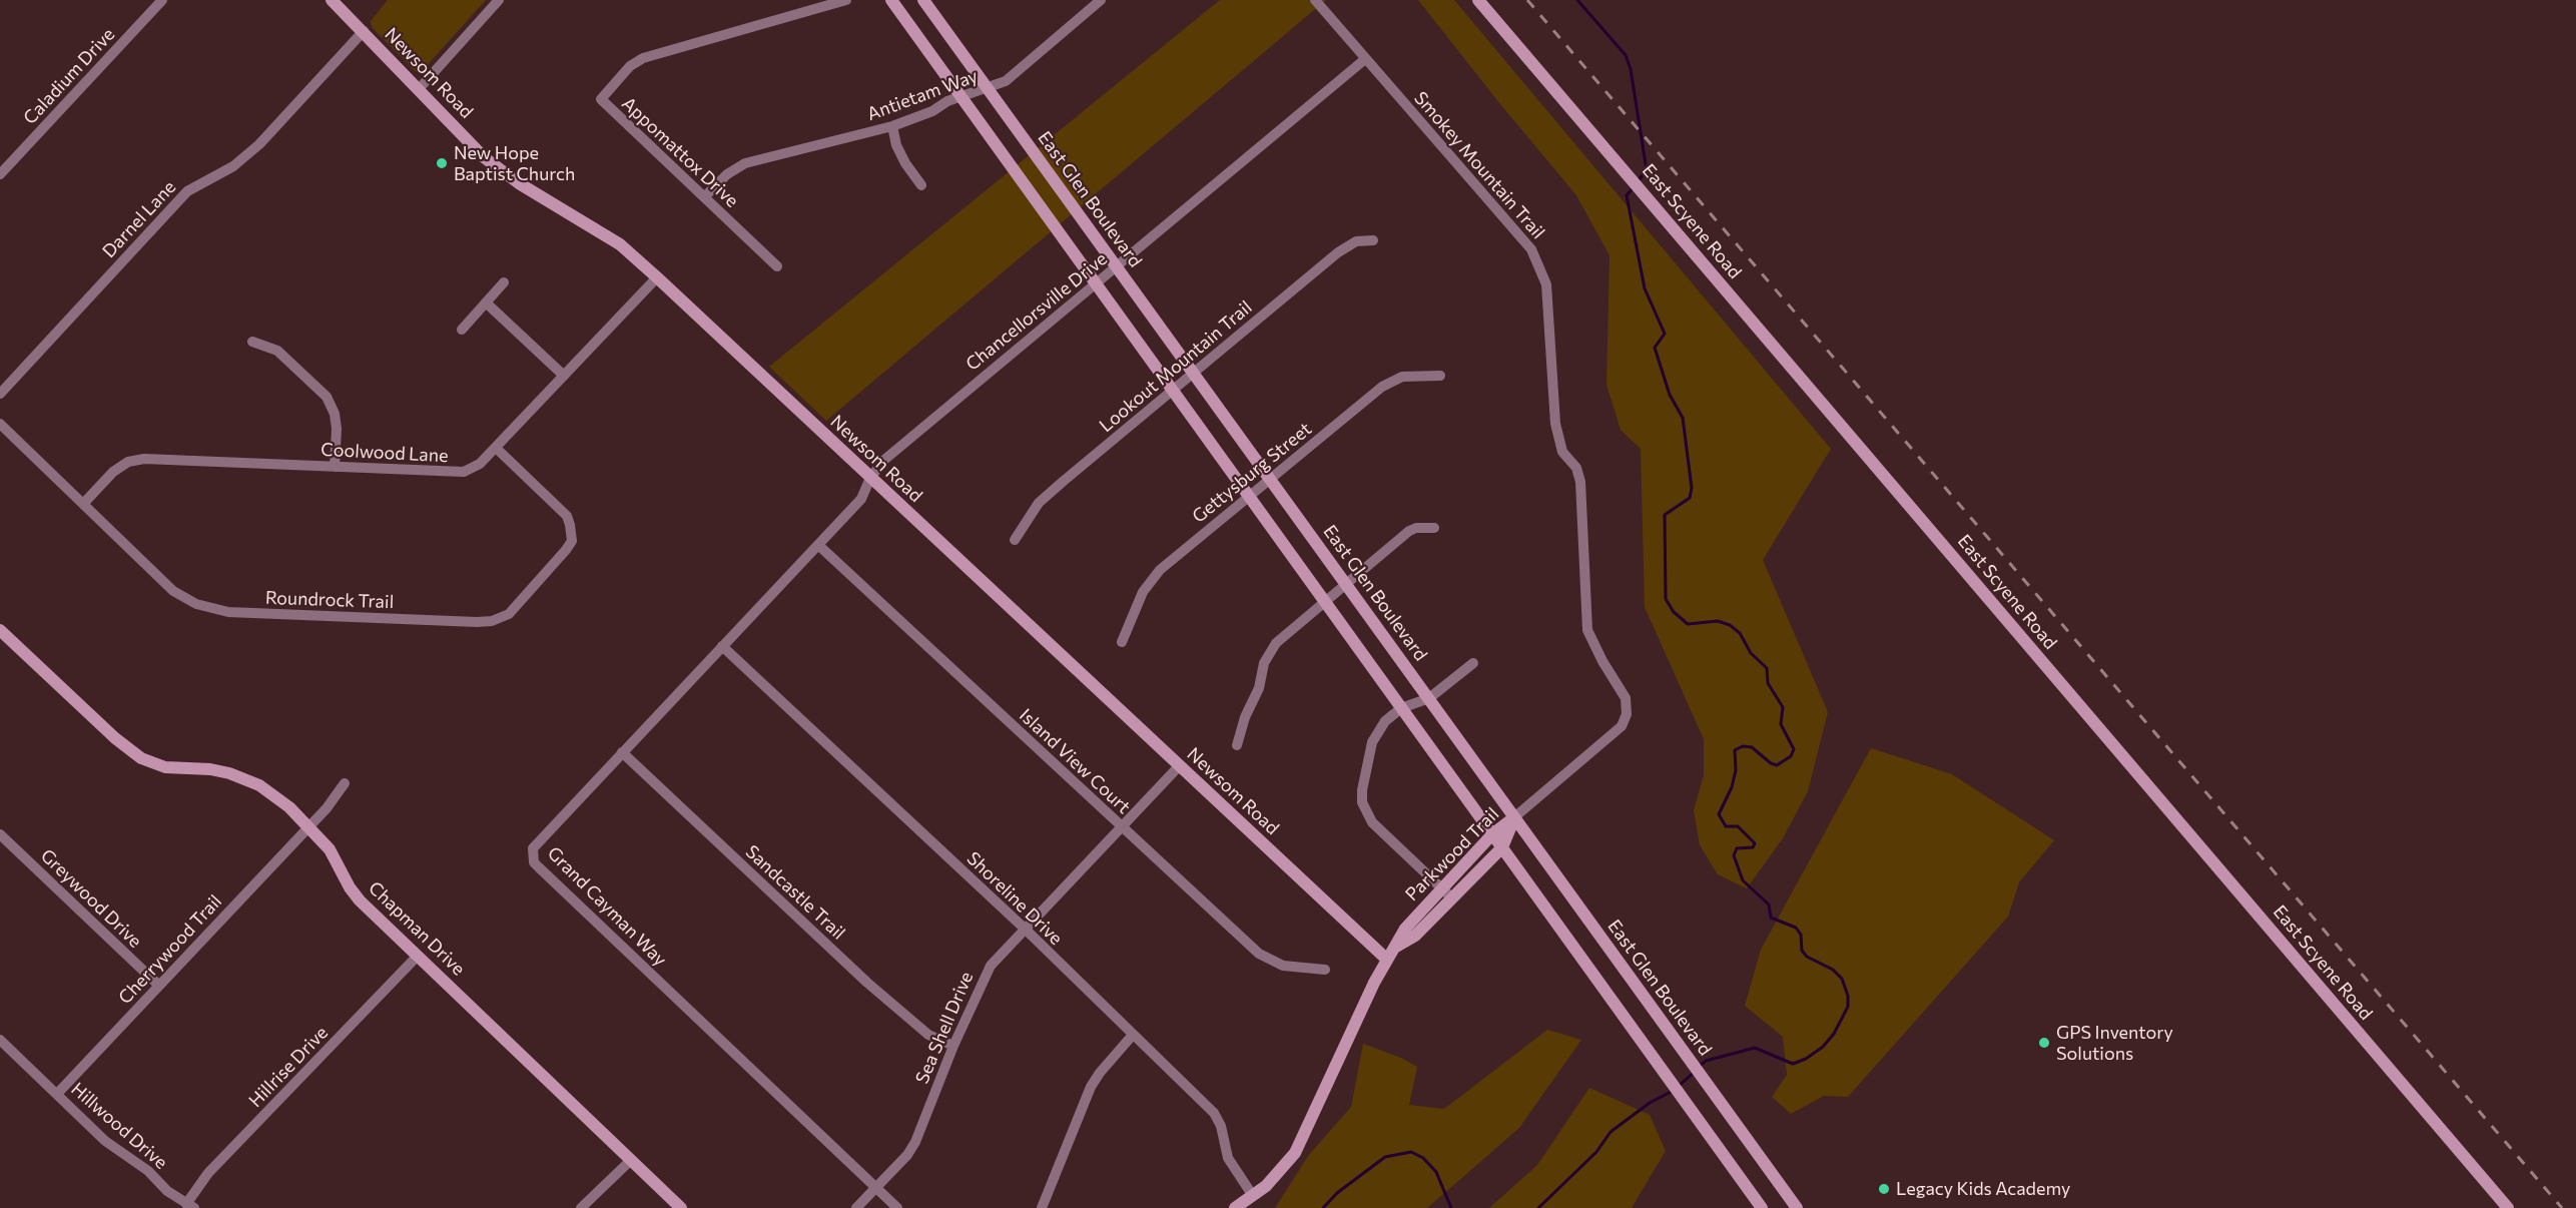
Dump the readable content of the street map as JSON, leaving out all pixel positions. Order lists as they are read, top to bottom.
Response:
{
  "streets": {
    "street": [
      "Newsom Road",
      "Caladium Drive",
      "Antietam Way",
      "Appomattox Drive",
      "Smokey Mountain Trail",
      "East Glen Boulevard",
      "Darnel Lane",
      "East Scyene Road",
      "Chancellorsville Drive",
      "Lookout Mountain Trail",
      "Coolwood Lane",
      "Gettysburg Street",
      "Roundrock Trail",
      "Island View Court",
      "Parkwood Trail",
      "Sandcastle Trail",
      "Greywood Drive",
      "Shoreline Drive",
      "Grand Cayman Way",
      "Chapman Drive",
      "Cherrywood Trail",
      "Sea Shell Drive",
      "Hillrise Drive",
      "Hillwood Drive"
    ]
  },
  "crossings": [
    ["Newsom Road", "Darnel Lane"],
    ["Newsom Road", "Chancellorsville Drive"],
    ["Newsom Road", "Coolwood Lane"],
    ["Newsom Road", "Parkwood Trail"],
    ["Newsom Road", "Grand Cayman Way"],
    ["Newsom Road", "Sea Shell Drive"],
    ["Antietam Way", "Appomattox Drive"],
    ["Antietam Way", "East Glen Boulevard"],
    ["Smokey Mountain Trail", "East Glen Boulevard"],
    ["Smokey Mountain Trail", "Chancellorsville Drive"],
    ["Smokey Mountain Trail", "Parkwood Trail"],
    ["East Glen Boulevard", "Chancellorsville Drive"],
    ["East Glen Boulevard", "Lookout Mountain Trail"],
    ["East Glen Boulevard", "Gettysburg Street"],
    ["East Glen Boulevard", "Parkwood Trail"],
    ["Chancellorsville Drive", "Grand Cayman Way"],
    ["Coolwood Lane", "Roundrock Trail"],
    ["Island View Court", "Grand Cayman Way"],
    ["Island View Court", "Sea Shell Drive"],
    ["Parkwood Trail", "Shoreline Drive"],
    ["Sandcastle Trail", "Grand Cayman Way"],
    ["Sandcastle Trail", "Sea Shell Drive"],
    ["Greywood Drive", "Cherrywood Trail"],
    ["Shoreline Drive", "Grand Cayman Way"],
    ["Shoreline Drive", "Sea Shell Drive"],
    ["Grand Cayman Way", "Sea Shell Drive"],
    ["Chapman Drive", "Cherrywood Trail"],
    ["Chapman Drive", "Hillrise Drive"],
    ["Cherrywood Trail", "Hillwood Drive"],
    ["Hillrise Drive", "Hillwood Drive"]
  ],
  "places": ["New Hope Baptist Church", "GPS Inventory Solutions", "Legacy Kids Academy"]
}
